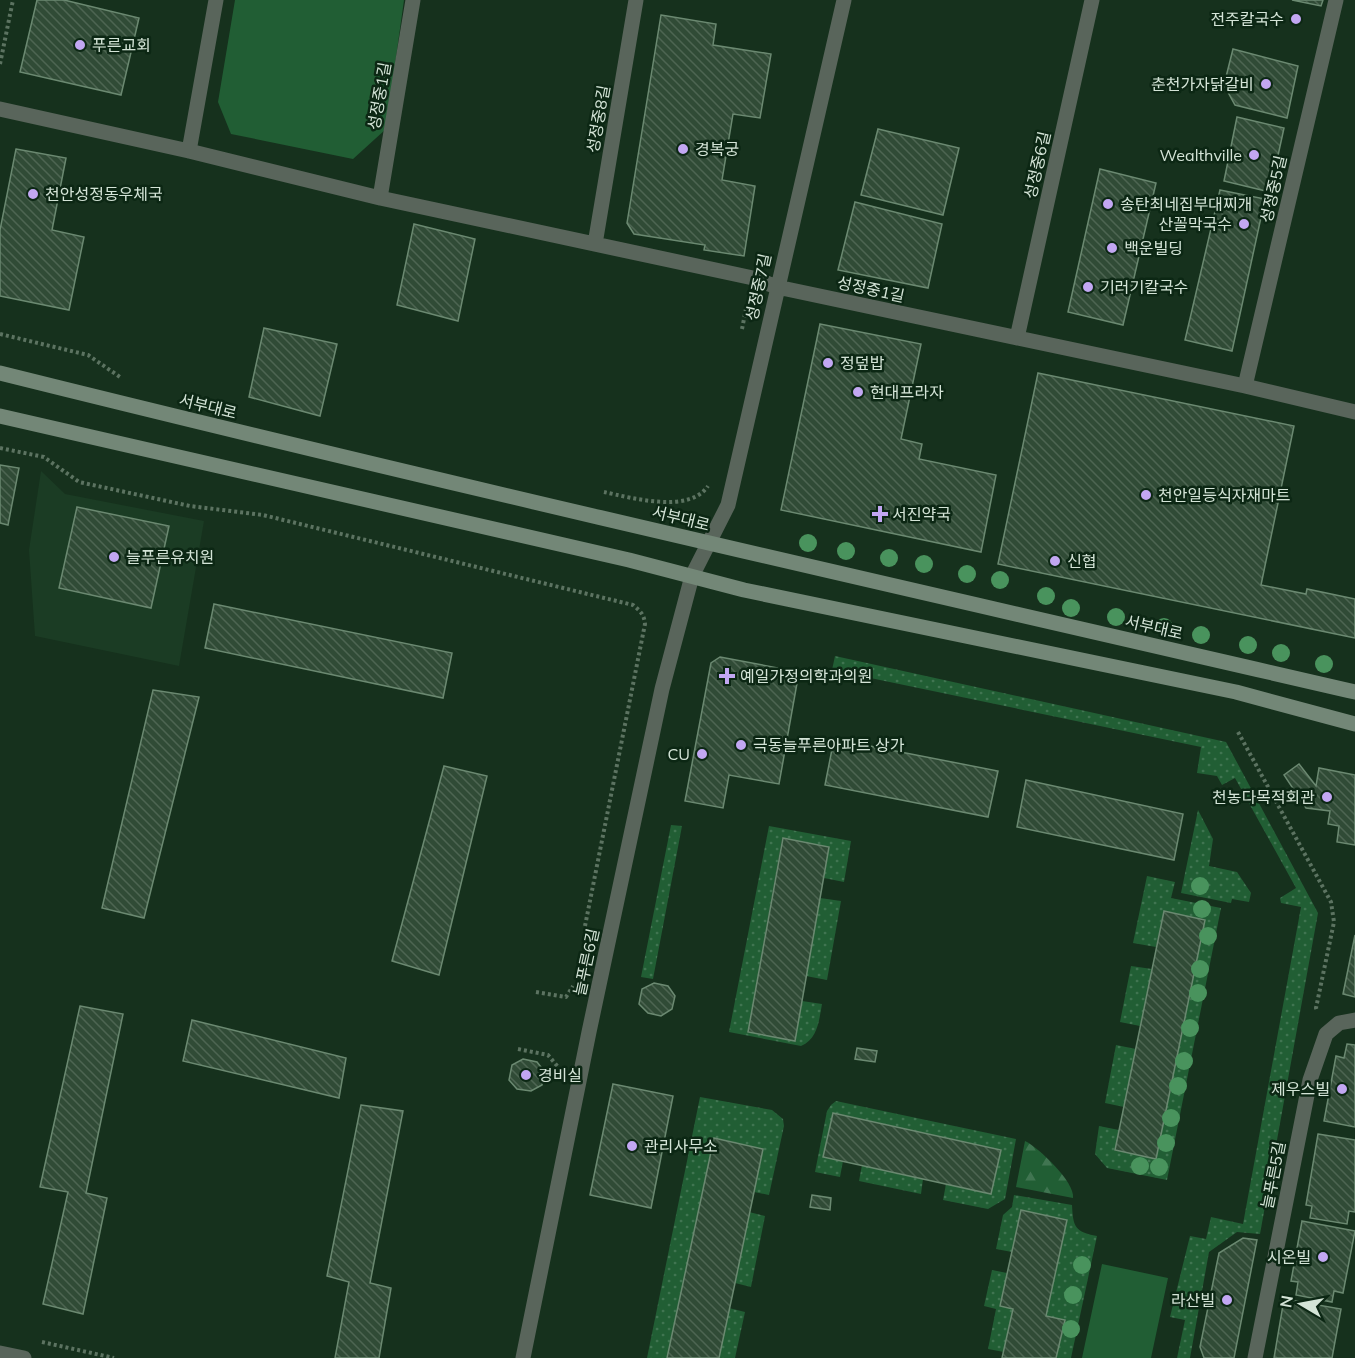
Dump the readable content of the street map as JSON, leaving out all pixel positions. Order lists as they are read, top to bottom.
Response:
{
  "streets": {
    "street": [
      "성정중1길",
      "성정중8길",
      "성정중6길",
      "성정중5길",
      "성정중7길",
      "서부대로",
      "늘푸른6길",
      "늘푸른5길"
    ]
  },
  "crossings": [
    ["성정중1길", "성정중8길"],
    ["성정중1길", "성정중6길"],
    ["성정중1길", "성정중5길"],
    ["성정중1길", "성정중7길"],
    ["성정중7길", "서부대로"],
    ["성정중7길", "늘푸른6길"]
  ],
  "places": {
    "other": [
      "전주칼국수",
      "푸른교회",
      "춘천가자닭갈비",
      "경복궁",
      "Wealthville",
      "천안성정동우체국",
      "송탄최네집부대찌개",
      "산꼴막국수",
      "백운빌딩",
      "기러기칼국수",
      "정덮밥",
      "현대프라자",
      "천안일등식자재마트",
      "늘푸른유치원",
      "신협",
      "극동늘푸른아파트 상가",
      "CU",
      "천농다목적회관",
      "경비실",
      "제우스빌",
      "관리사무소",
      "시온빌",
      "라산빌"
    ],
    "health": ["서진약국", "예일가정의학과의원"]
  },
  "north": "left"
}
